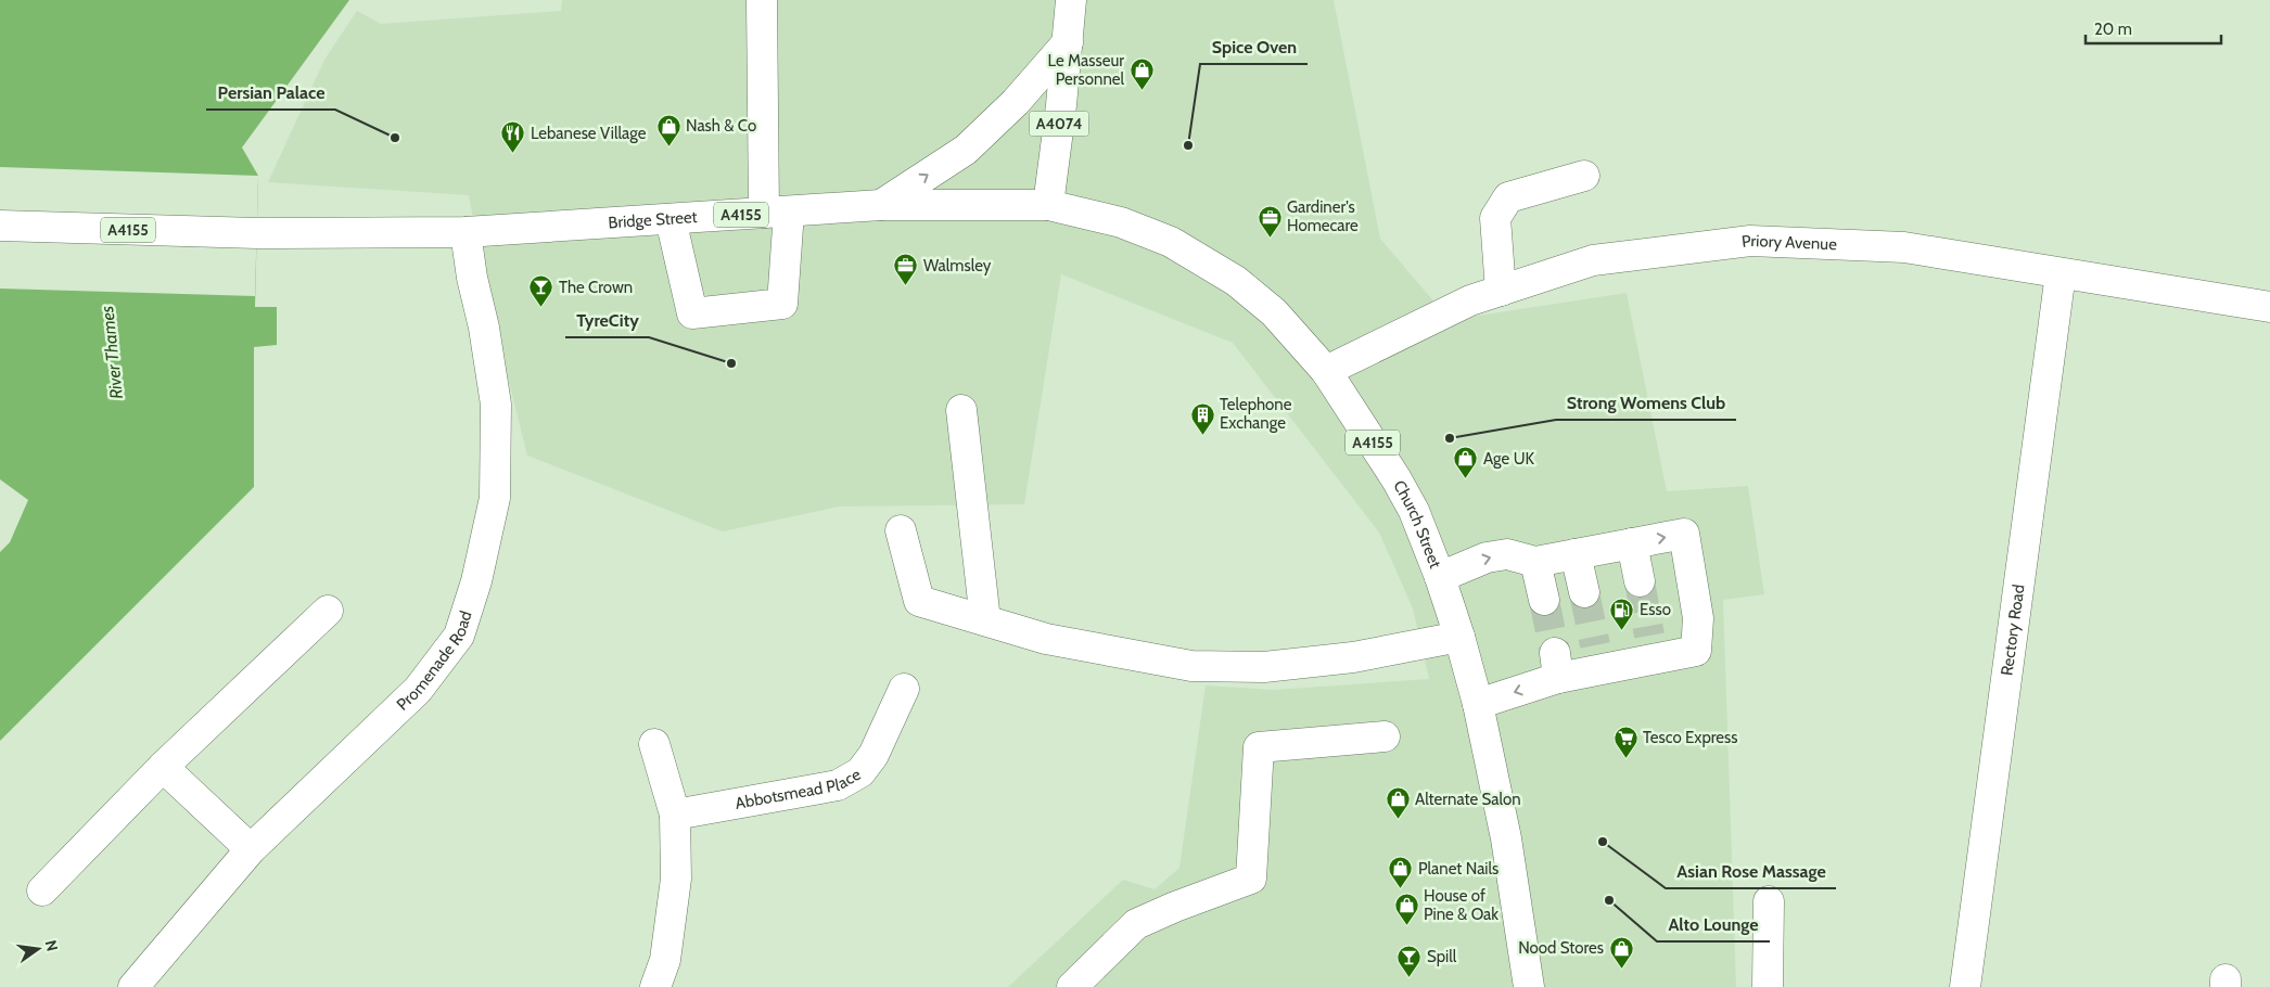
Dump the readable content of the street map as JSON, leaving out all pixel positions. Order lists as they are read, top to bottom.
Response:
{
  "streets": {
    "street": [
      "A4074",
      "A4155",
      "Bridge Street",
      "Priory Avenue",
      "Church Street",
      "Rectory Road",
      "Promenade Road",
      "Abbotsmead Place"
    ]
  },
  "crossings": [
    ["A4074", "Bridge Street"],
    ["A4074", "Church Street"],
    ["Bridge Street", "Church Street"],
    ["Bridge Street", "Promenade Road"],
    ["Priory Avenue", "Church Street"],
    ["Priory Avenue", "Rectory Road"]
  ],
  "water": ["River Thames"],
  "places": {
    "shop": [
      "Le Masseur Personnel",
      "Nash & Co",
      "Age UK",
      "Alternate Salon",
      "Planet Nails",
      "House of Pine & Oak",
      "Nood Stores"
    ],
    "other": [
      "Persian Palace",
      "Spice Oven",
      "TyreCity",
      "Strong Womens Club",
      "Asian Rose Massage",
      "Alto Lounge"
    ],
    "restaurant": ["Lebanese Village"],
    "office": ["Gardiner's Homecare", "Walmsley"],
    "bar": ["The Crown", "Spill"],
    "building": ["Telephone Exchange"],
    "fuel station": ["Esso"],
    "supermarket": ["Tesco Express"]
  },
  "scale_bar": "20 m",
  "north": "right"
}
